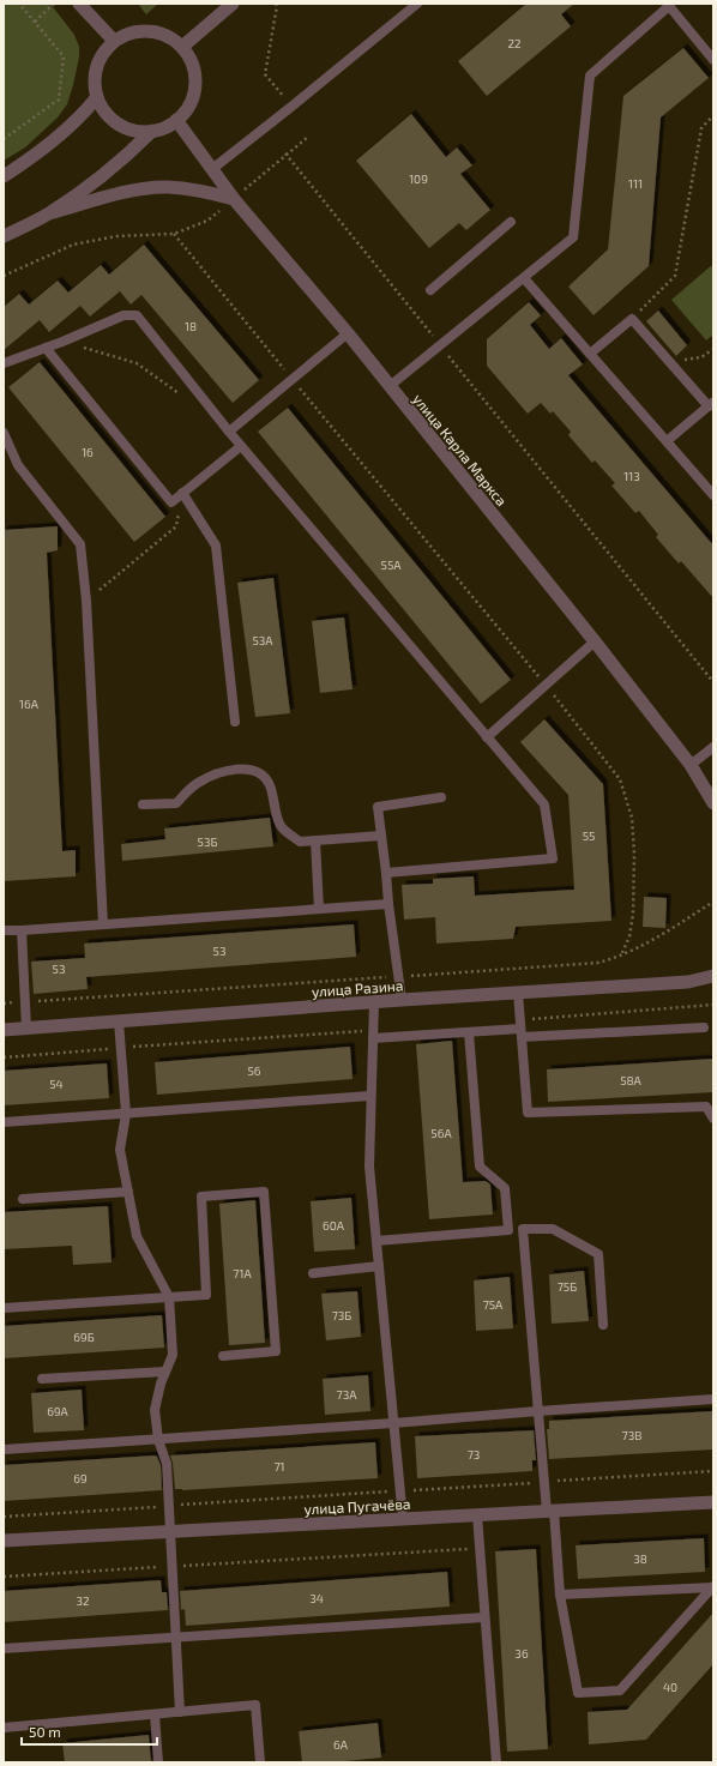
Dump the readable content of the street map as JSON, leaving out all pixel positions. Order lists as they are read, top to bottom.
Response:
{
  "streets": {
    "street": ["улица Карла Маркса", "улица Разина", "улица Пугачёва"]
  },
  "house_numbers": [
    "22",
    "109",
    "111",
    "18",
    "16",
    "113",
    "55А",
    "53А",
    "16А",
    "55",
    "53Б",
    "53",
    "53",
    "56",
    "58А",
    "54",
    "56А",
    "60А",
    "71А",
    "75Б",
    "75А",
    "73Б",
    "69Б",
    "73А",
    "69А",
    "73В",
    "73",
    "71",
    "69",
    "38",
    "34",
    "32",
    "36",
    "40",
    "6А"
  ],
  "scale_bar": "50 m"
}
